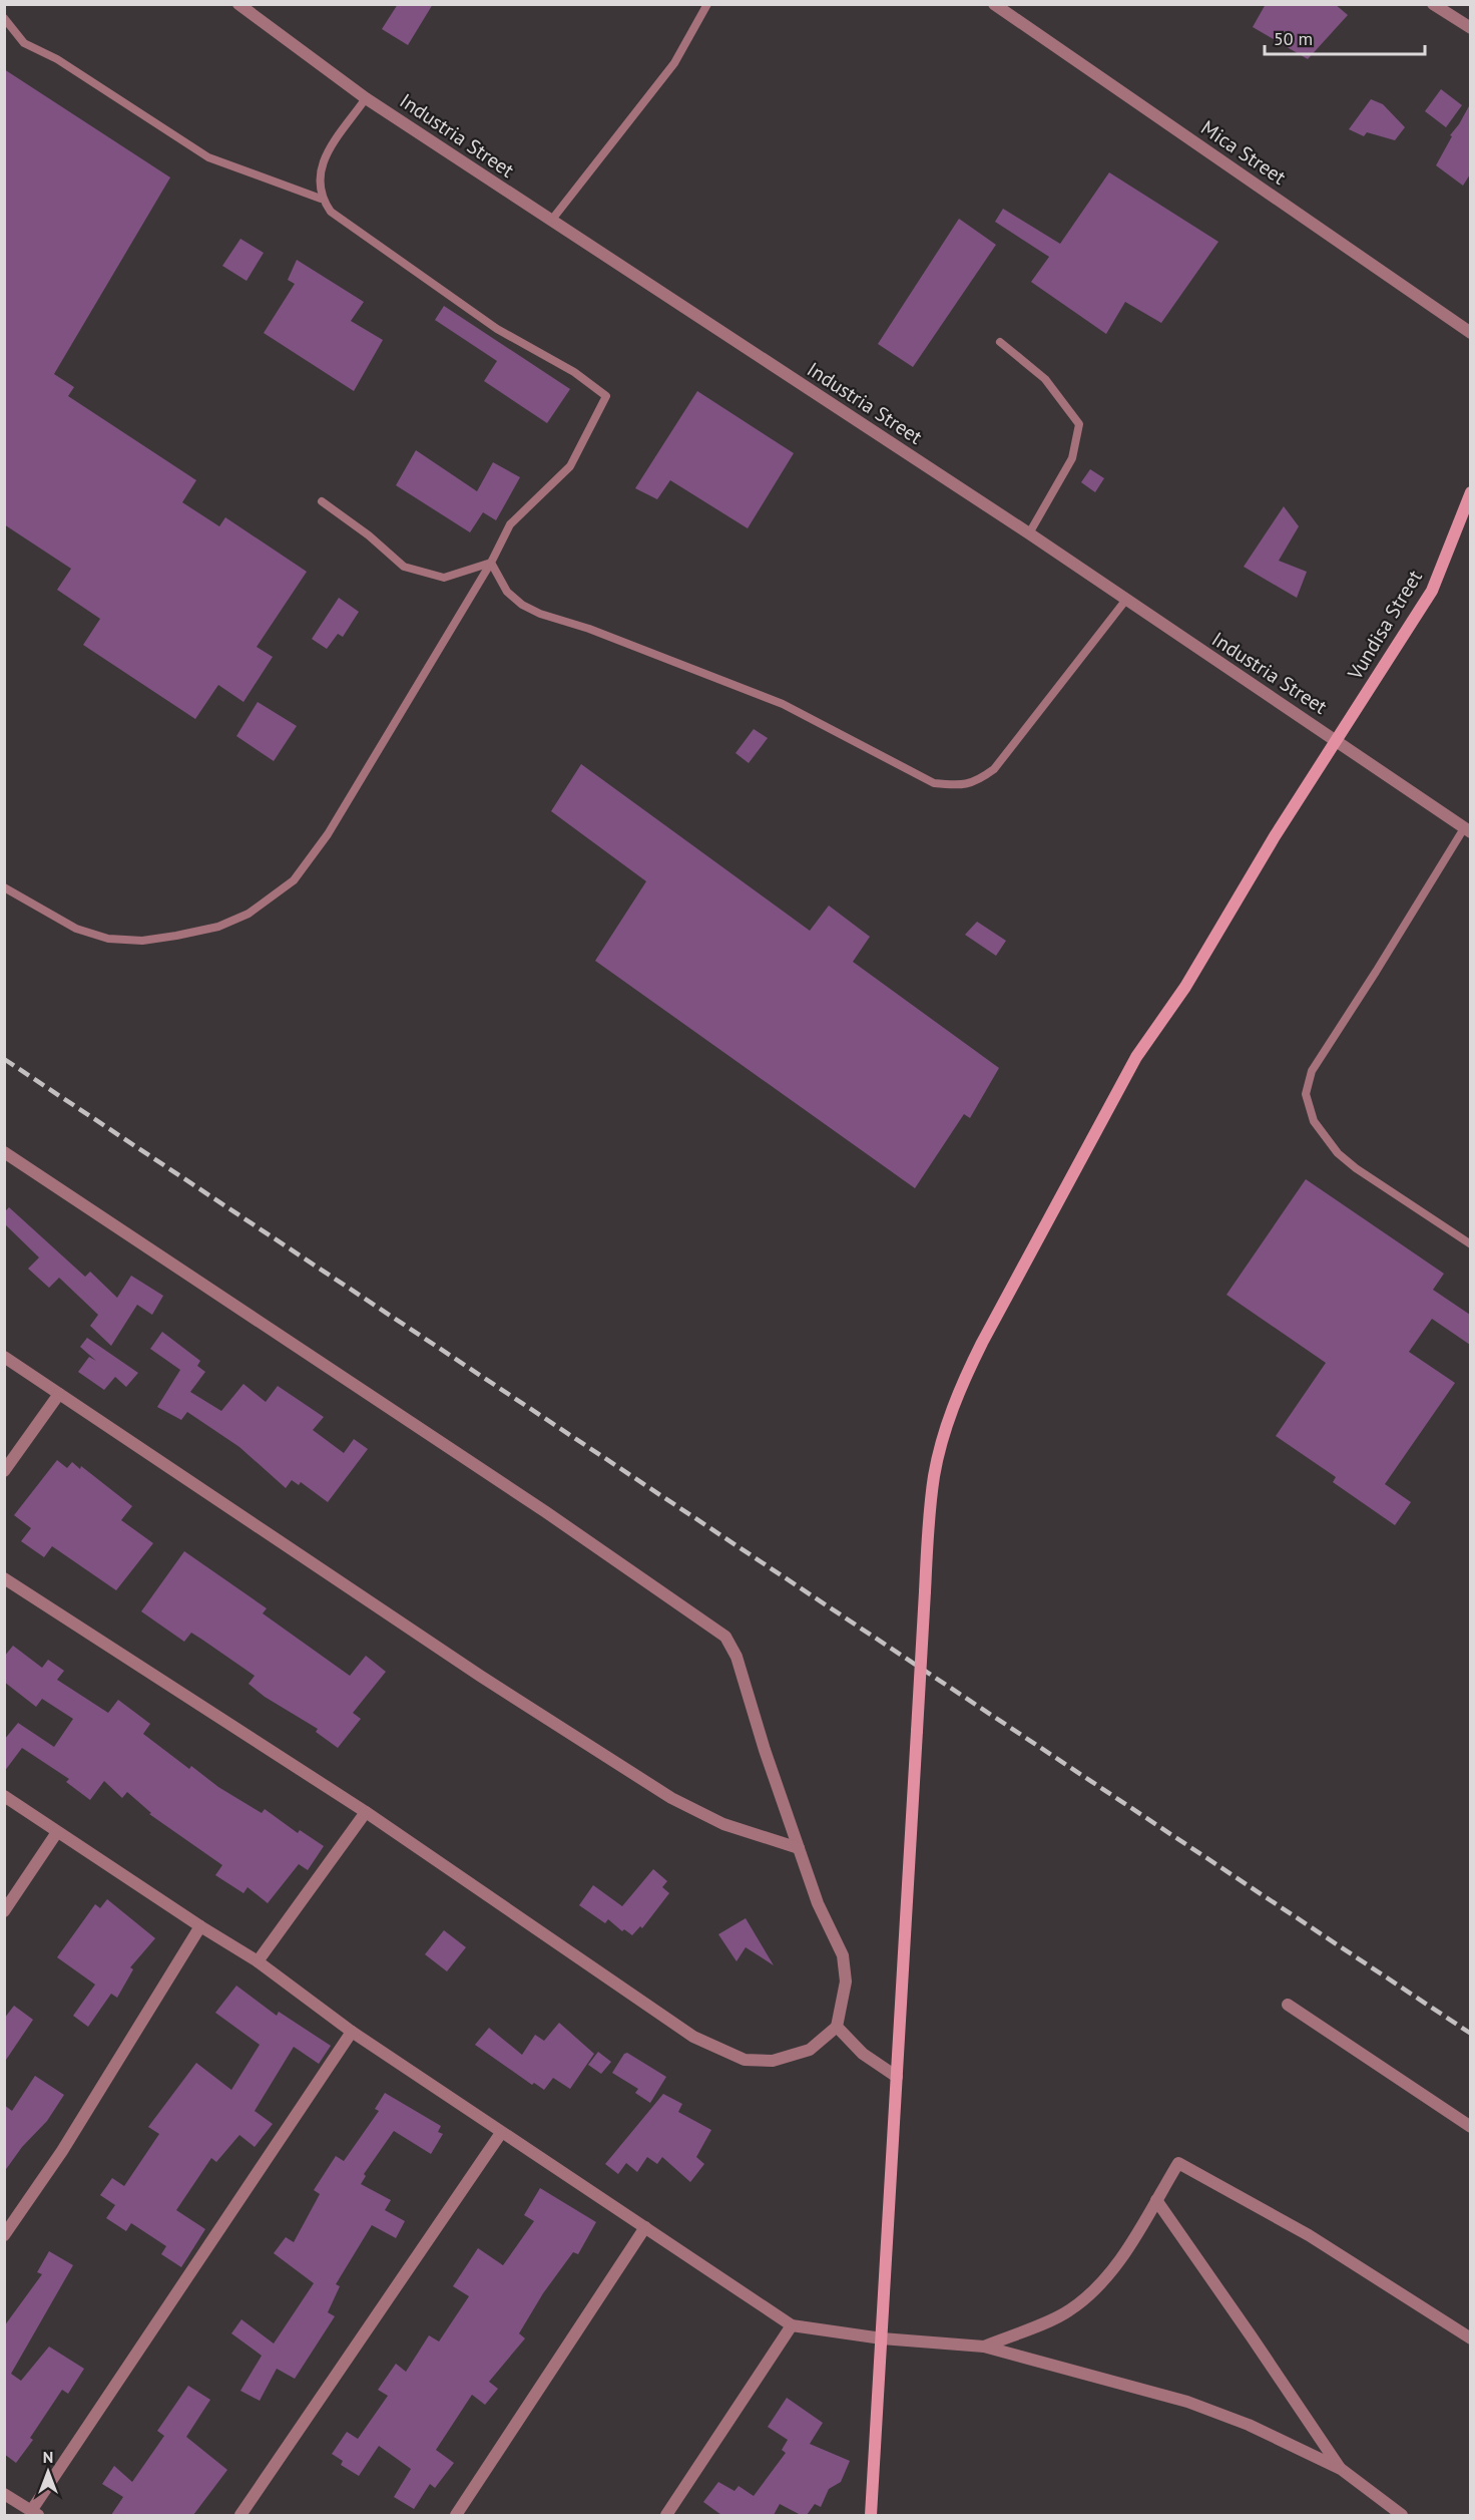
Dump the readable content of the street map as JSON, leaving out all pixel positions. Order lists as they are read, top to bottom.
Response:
{
  "streets": {
    "street": ["Industria Street", "Mica Street", "Vundisa Street"]
  },
  "crossings": [
    ["Industria Street", "Vundisa Street"]
  ],
  "scale_bar": "50 m",
  "north": "top"
}
